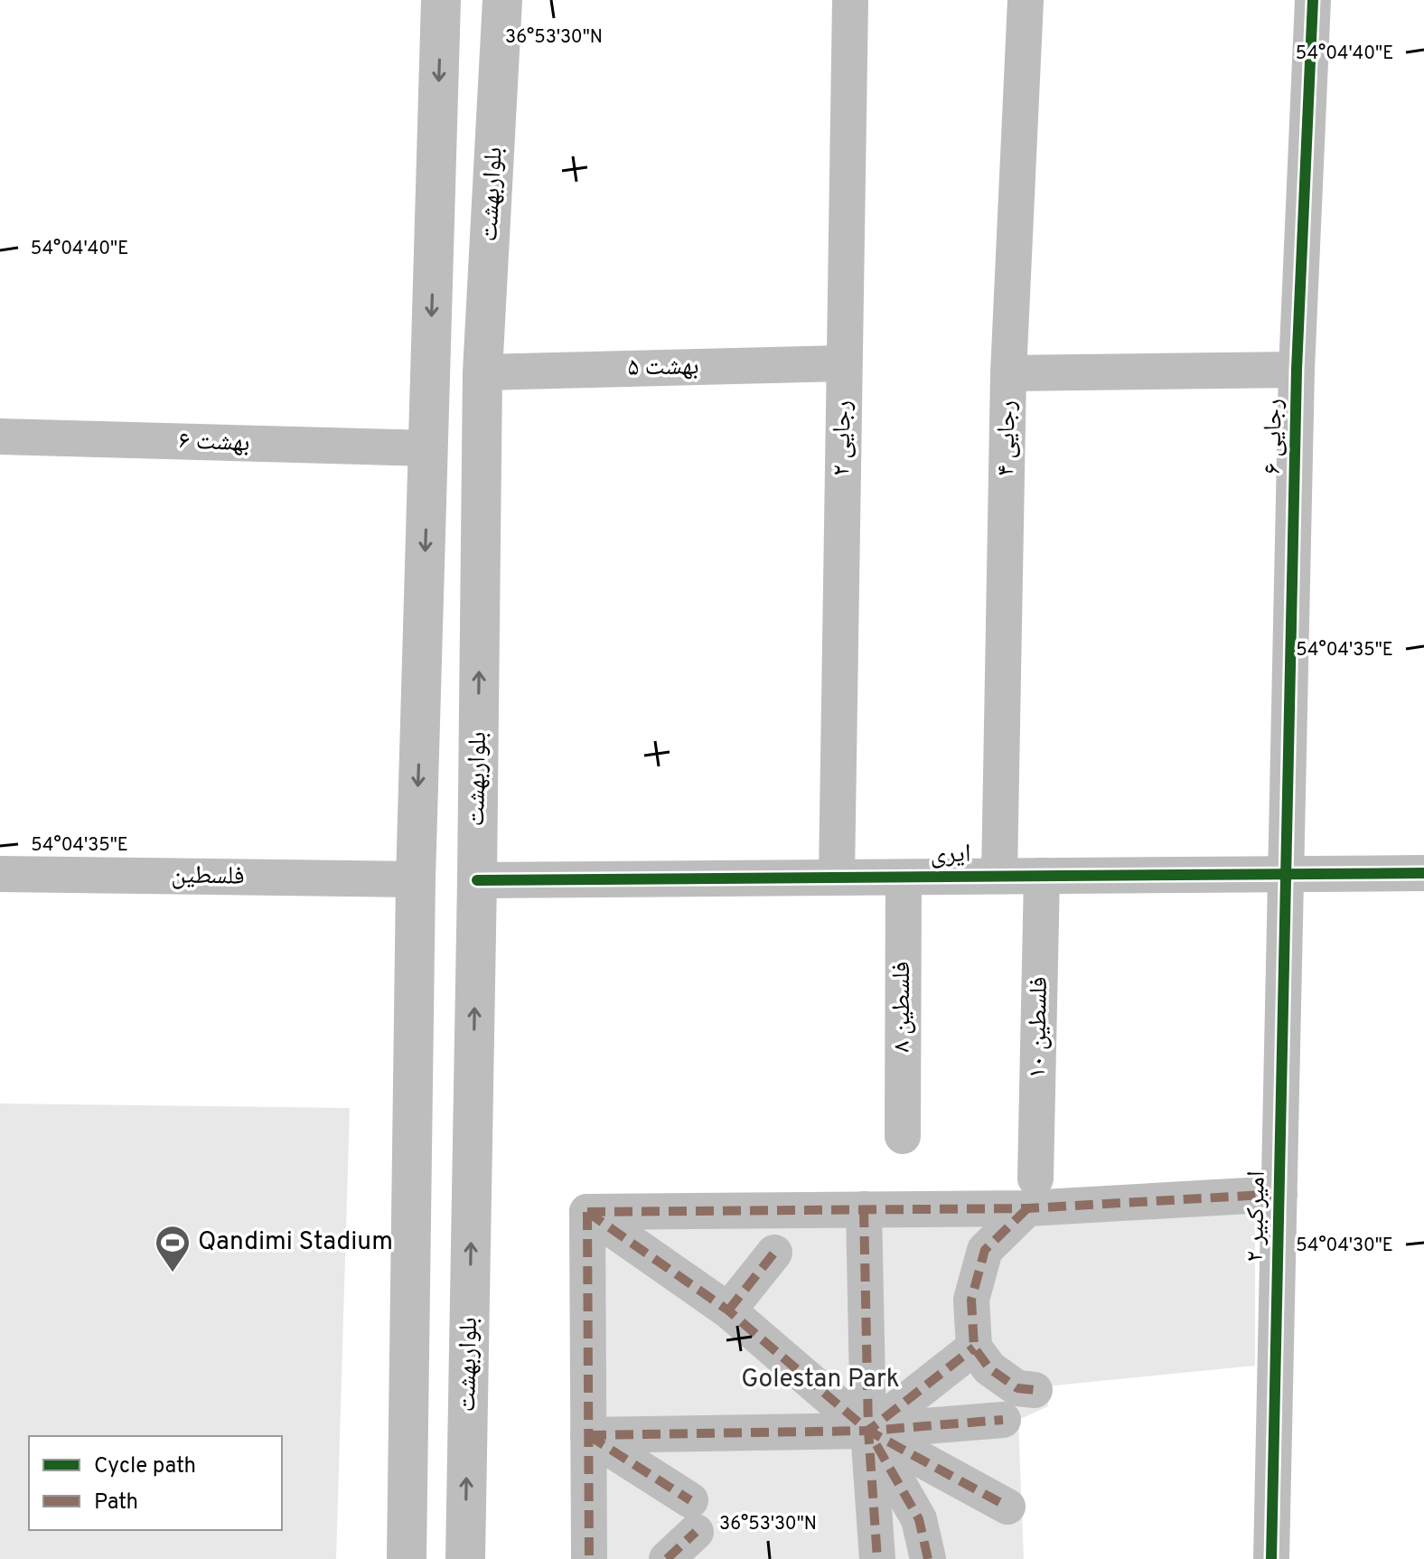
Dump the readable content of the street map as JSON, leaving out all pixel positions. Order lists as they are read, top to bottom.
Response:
{
  "streets": {
    "main road": ["بلواربهشت"],
    "street": [
      "بهشت ۵",
      "رجایی ۶",
      "رجایی ۲",
      "رجایی ۴",
      "بهشت ۶",
      "ایری",
      "فلسطین",
      "فلسطین ۸",
      "فلسطین ۱۰",
      "امیرکبیر ۲"
    ]
  },
  "crossings": [
    ["بلواربهشت", "بهشت ۵"],
    ["بلواربهشت", "ایری"],
    ["بهشت ۵", "رجایی ۲"],
    ["رجایی ۶", "ایری"],
    ["رجایی ۶", "امیرکبیر ۲"],
    ["رجایی ۲", "ایری"],
    ["رجایی ۴", "ایری"],
    ["ایری", "فلسطین ۸"],
    ["ایری", "فلسطین ۱۰"],
    ["ایری", "امیرکبیر ۲"]
  ],
  "parks": ["Golestan Park"],
  "places": {
    "sports": ["Qandimi Stadium"]
  },
  "legend": ["Cycle path", "Path"],
  "coordinates": [
    "36°53'30\"N",
    "54°04'40\"E",
    "54°04'35\"E",
    "54°04'30\"E"
  ]
}
